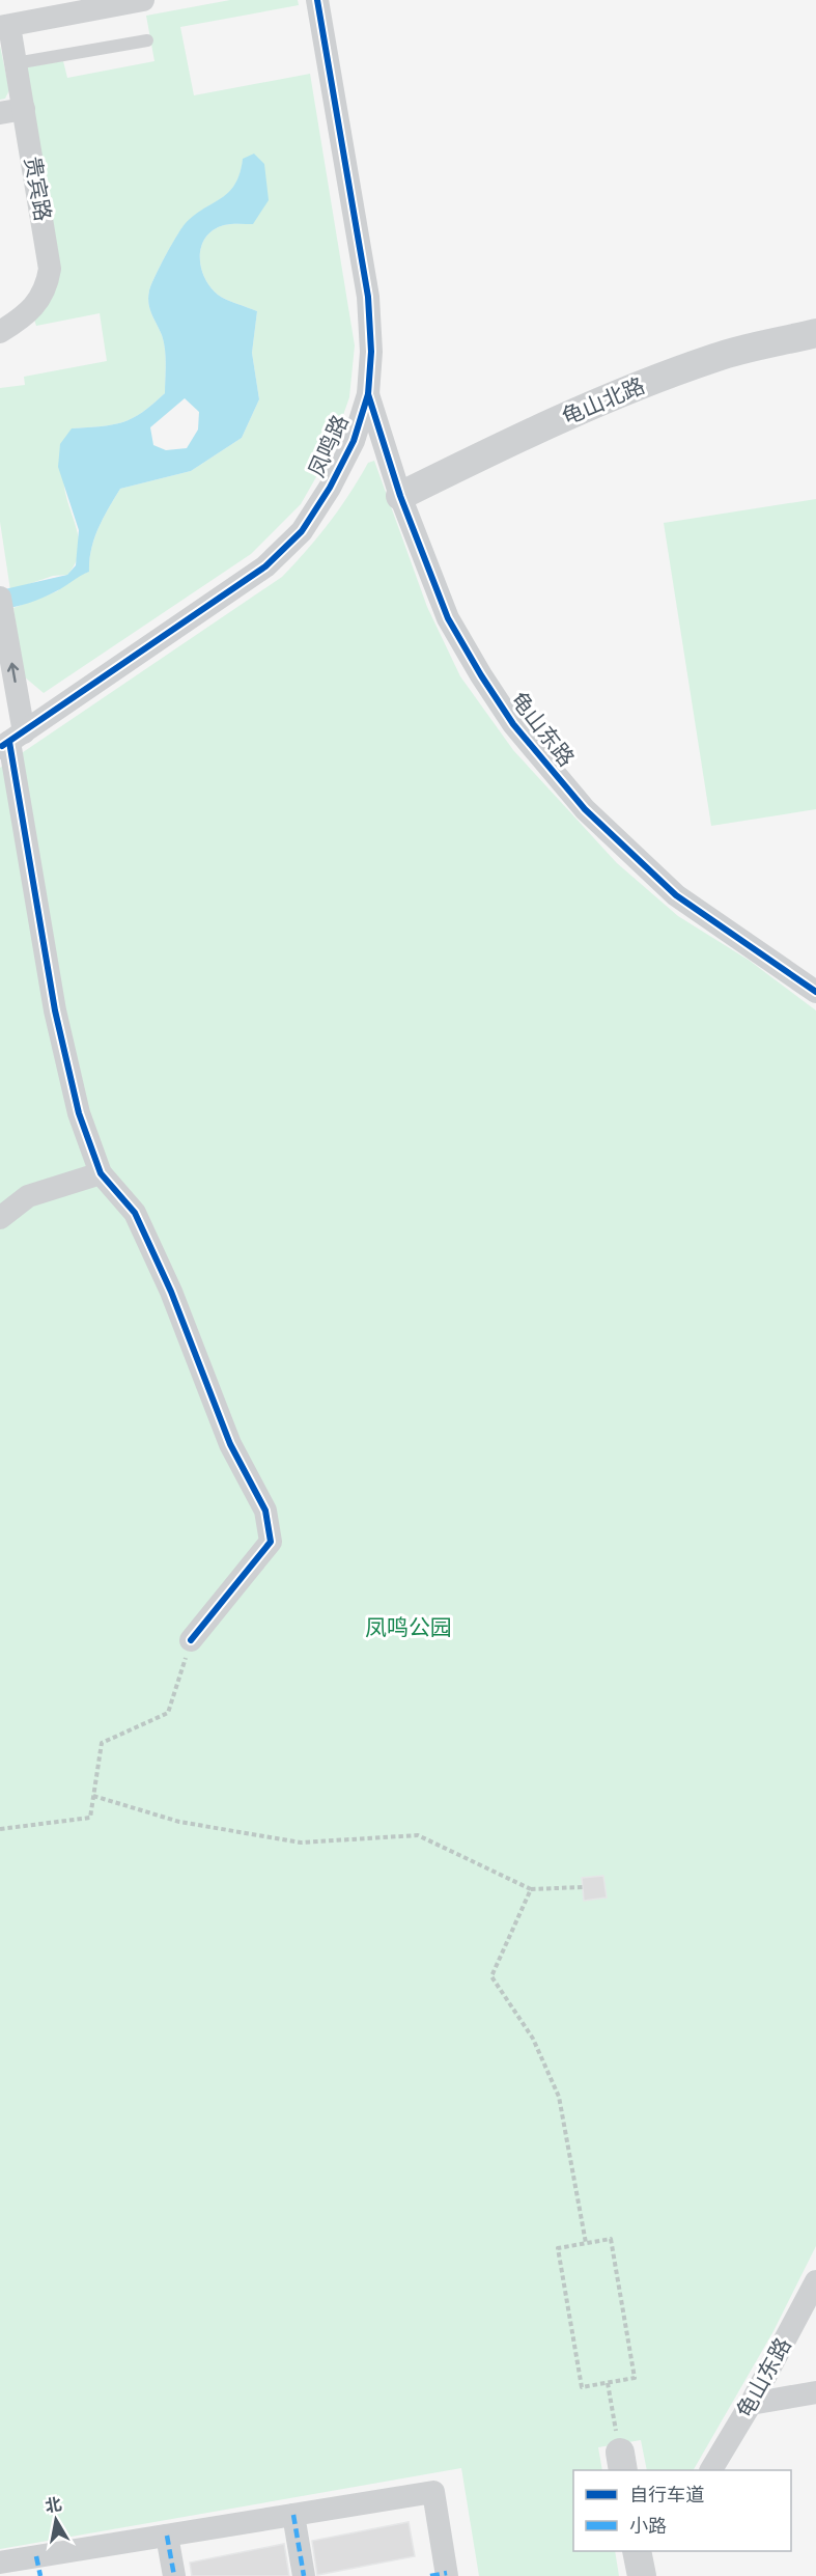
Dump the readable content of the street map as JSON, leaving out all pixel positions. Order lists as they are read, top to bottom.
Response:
{
  "streets": {
    "street": [
      "贵宾路",
      "龟山北路",
      "凤鸣路",
      "龟山东路"
    ]
  },
  "crossings": [
    ["龟山北路", "龟山东路"],
    ["凤鸣路", "龟山东路"]
  ],
  "parks": ["凤鸣公园"],
  "legend": ["自行车道", "小路"],
  "north": "top"
}
